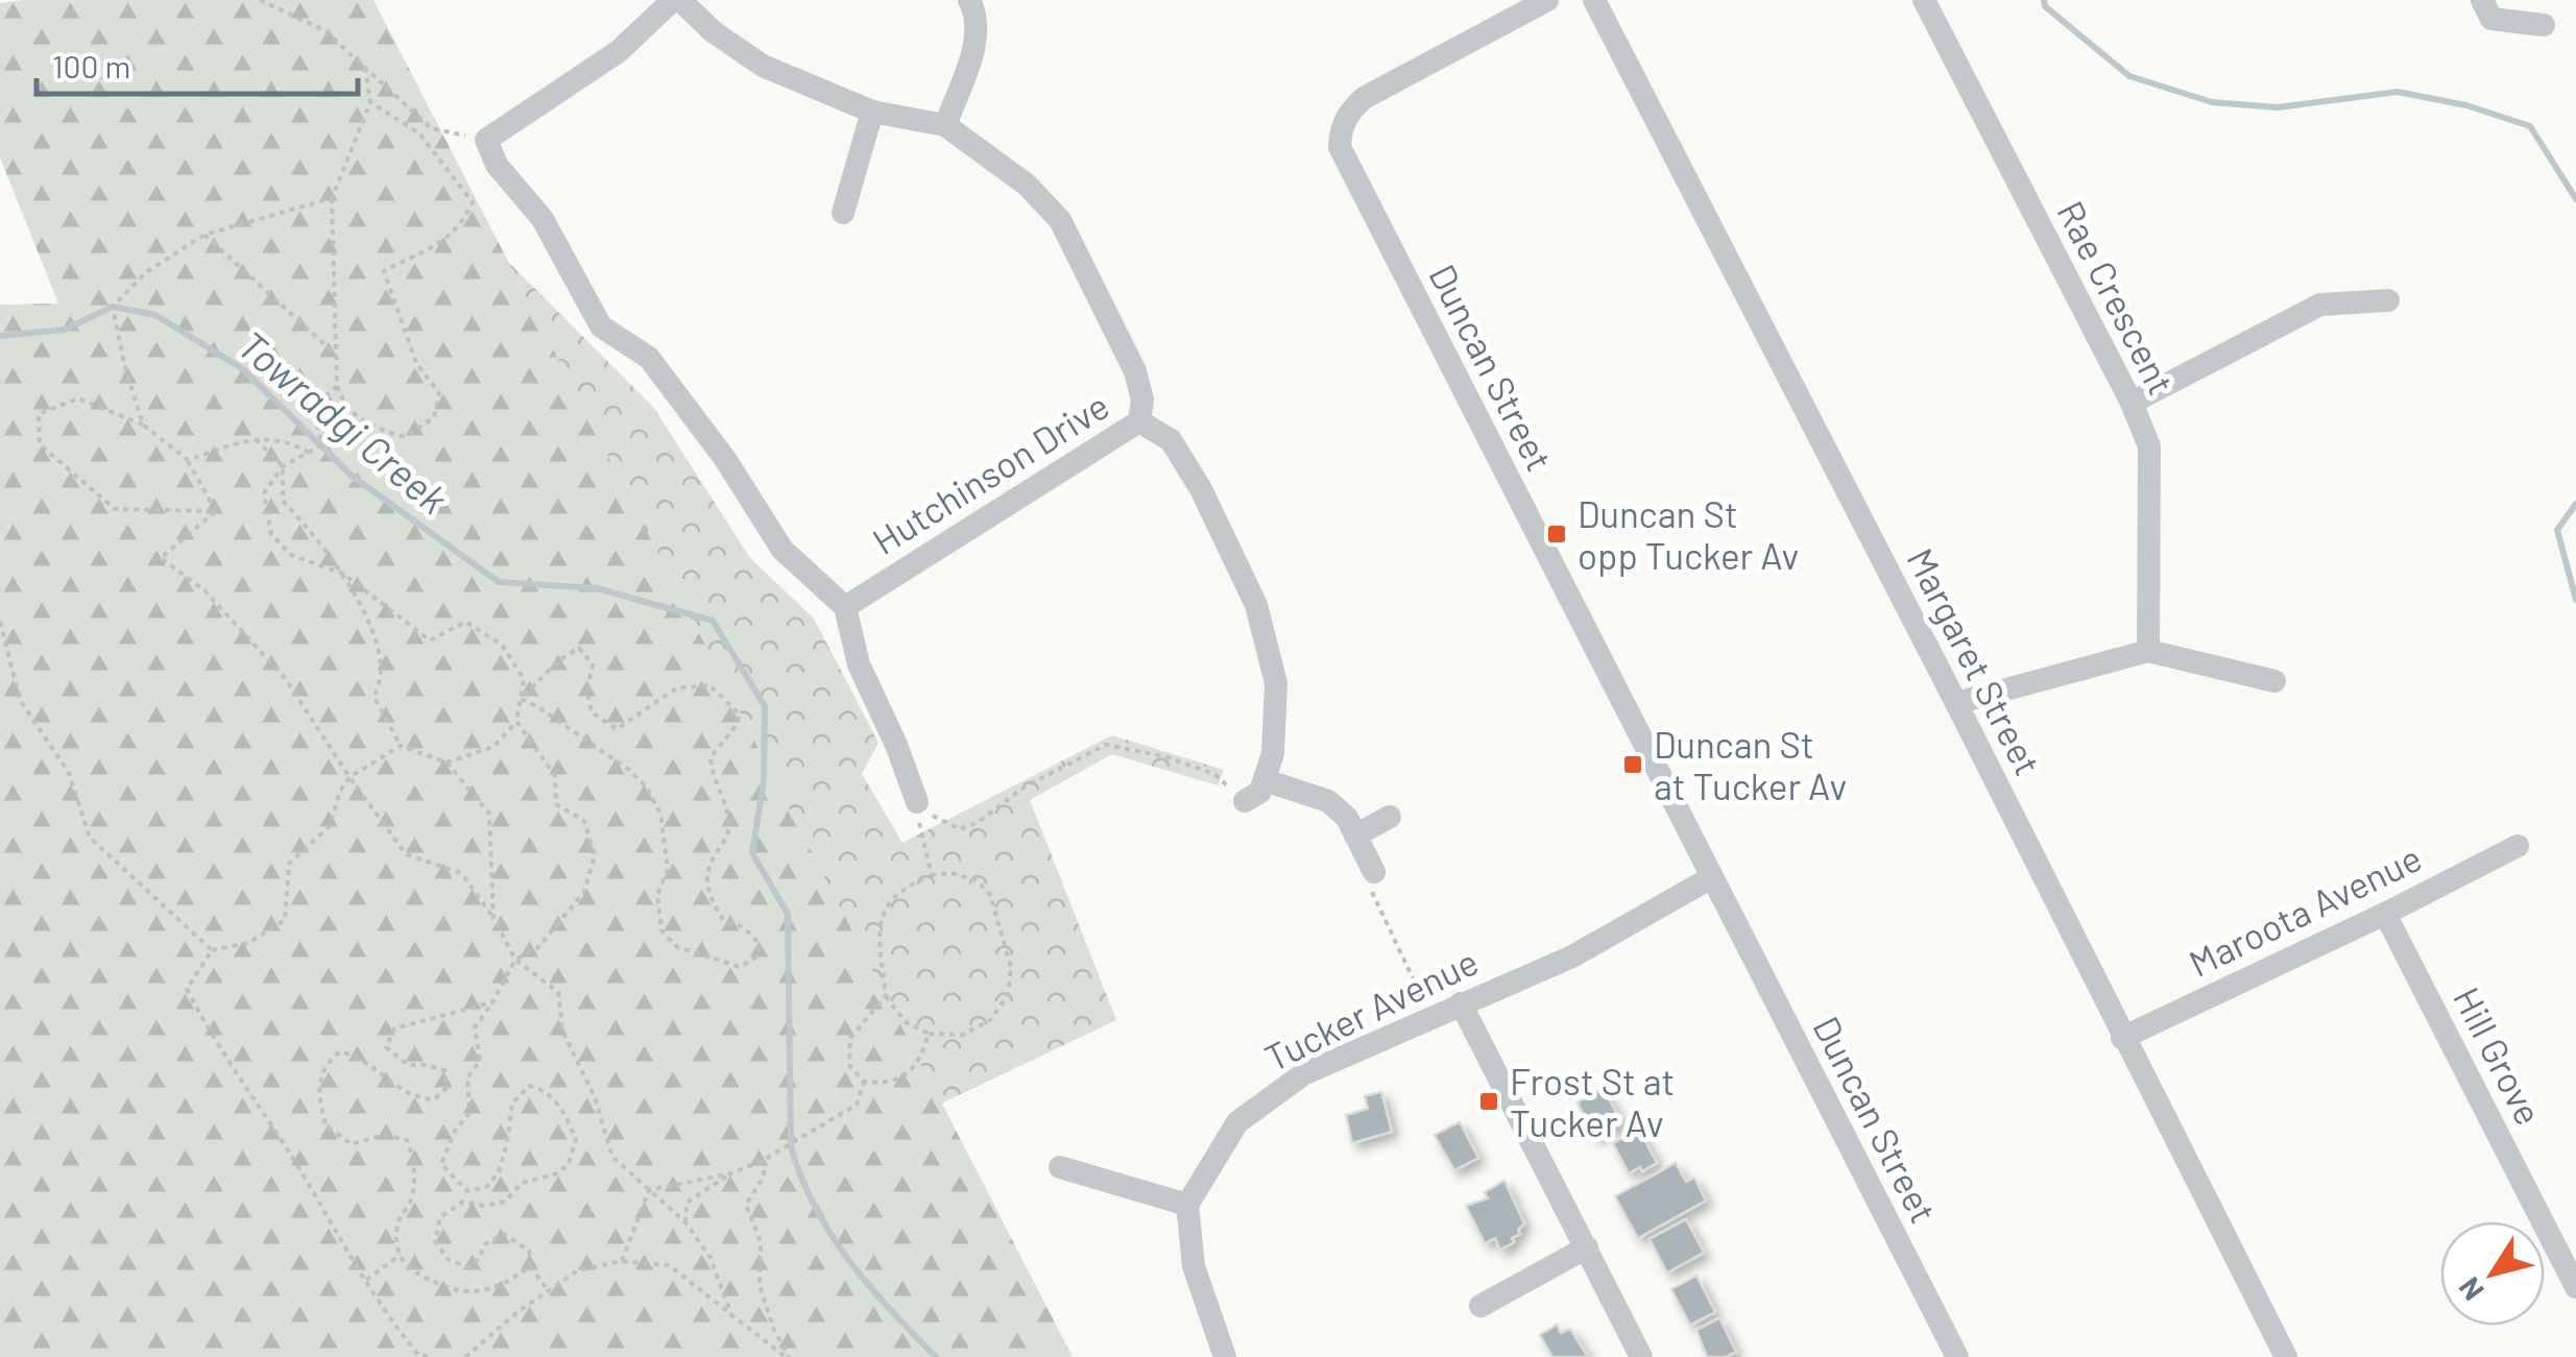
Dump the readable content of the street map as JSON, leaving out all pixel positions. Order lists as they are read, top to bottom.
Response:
{
  "streets": {
    "street": [
      "Rae Crescent",
      "Duncan Street",
      "Hutchinson Drive",
      "Margaret Street",
      "Maroota Avenue",
      "Tucker Avenue",
      "Hill Grove"
    ]
  },
  "crossings": [
    ["Duncan Street", "Tucker Avenue"],
    ["Margaret Street", "Maroota Avenue"],
    ["Maroota Avenue", "Hill Grove"]
  ],
  "water": ["Towradgi Creek"],
  "places": {
    "transit": ["Duncan St opp Tucker Av", "Duncan St at Tucker Av", "Frost St at Tucker Av"]
  },
  "scale_bar": "100 m",
  "north": "bottom left"
}
